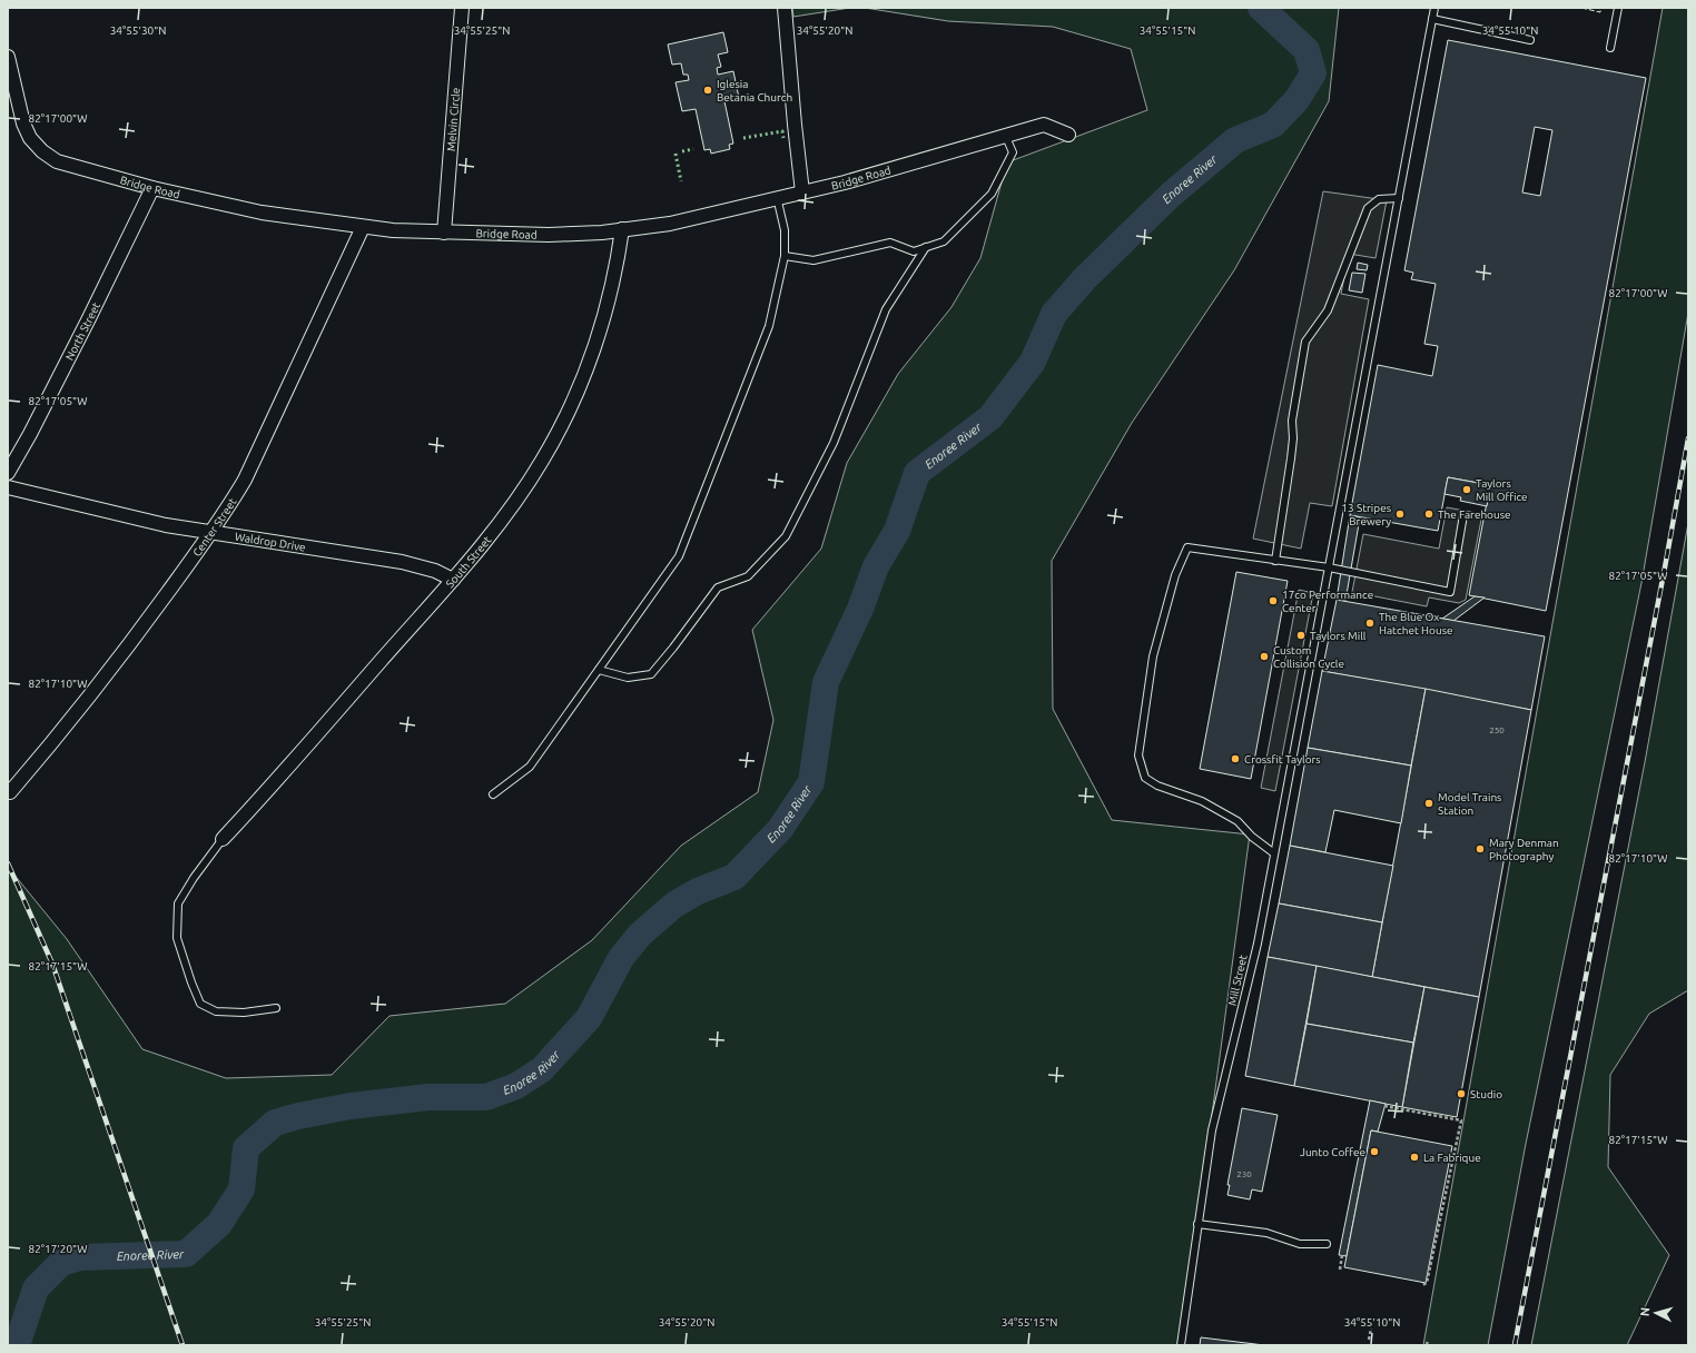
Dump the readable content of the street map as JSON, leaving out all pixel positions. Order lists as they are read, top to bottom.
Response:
{
  "streets": {
    "street": [
      "Melvin Circle",
      "Bridge Road",
      "North Street",
      "Center Street",
      "Waldrop Drive",
      "South Street"
    ],
    "lane": ["Mill Street"]
  },
  "crossings": [
    ["Melvin Circle", "Bridge Road"],
    ["Bridge Road", "North Street"],
    ["Bridge Road", "Center Street"],
    ["Bridge Road", "South Street"],
    ["Center Street", "Waldrop Drive"],
    ["Waldrop Drive", "South Street"]
  ],
  "water": ["Enoree River"],
  "places": [
    "Iglesia Betania Church",
    "Taylors Mill Office",
    "13 Stripes Brewery",
    "The Farehouse",
    "17co Performance Center",
    "The Blue Ox Hatchet House",
    "Taylors Mill",
    "Custom Collision Cycle",
    "Crossfit Taylors",
    "Model Trains Station",
    "Mary Denman Photography",
    "Studio",
    "Junto Coffee",
    "La Fabrique"
  ],
  "house_numbers": ["250", "230"],
  "north": "left",
  "coordinates": [
    "34°55'30\"N",
    "34°55'25\"N",
    "34°55'20\"N",
    "34°55'15\"N",
    "34°55'10\"N",
    "82°17'00\"W",
    "82°17'05\"W",
    "82°17'10\"W",
    "82°17'15\"W",
    "82°17'20\"W"
  ]
}
